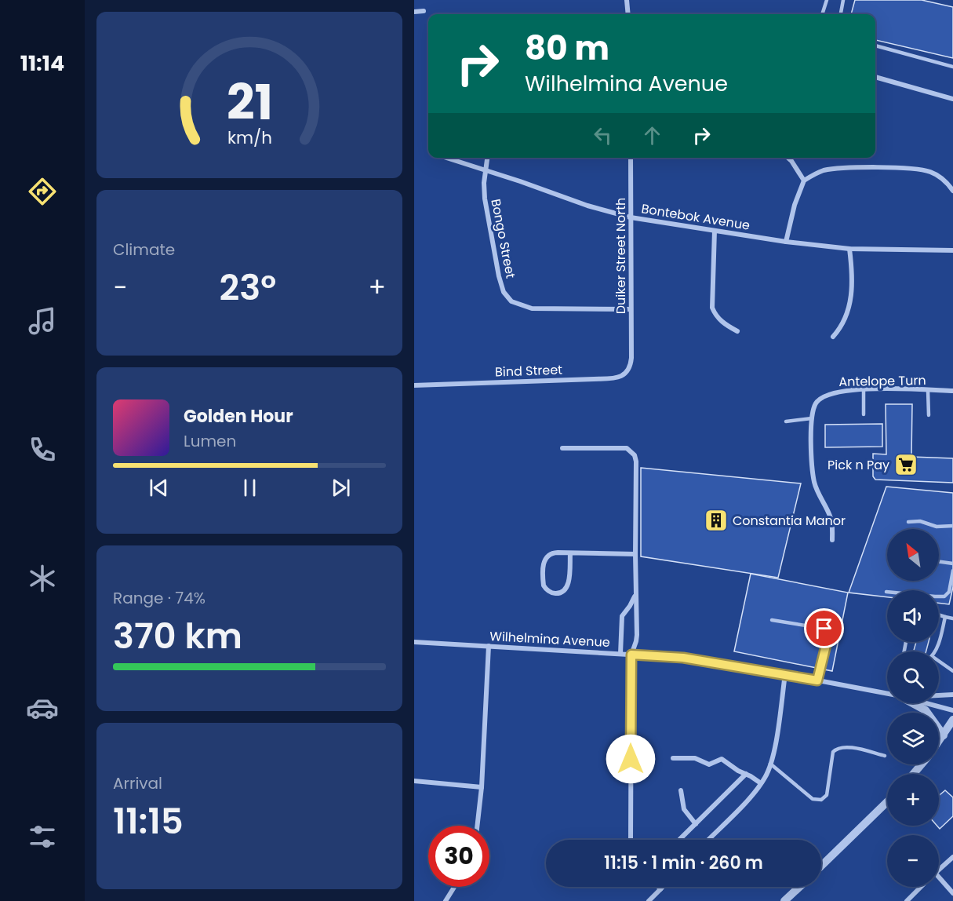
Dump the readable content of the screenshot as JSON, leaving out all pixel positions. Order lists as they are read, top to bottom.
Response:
{
  "streets": {
    "street": [
      "Bontebok Avenue",
      "Bongo Street",
      "Duiker Street North",
      "Bind Street",
      "Antelope Turn",
      "Wilhelmina Avenue"
    ]
  },
  "crossings": [
    ["Bontebok Avenue", "Bongo Street"],
    ["Bontebok Avenue", "Duiker Street North"],
    ["Bongo Street", "Duiker Street North"],
    ["Duiker Street North", "Bind Street"]
  ],
  "places": {
    "supermarket": ["Pick n Pay"],
    "building": ["Constantia Manor"]
  },
  "north": "top left",
  "page": {
    "tabs": "11:14",
    "turn": ["80 m", "Wilhelmina Avenue"],
    "tile": [
      "Climate",
      ["Range · 74%", "370 km"],
      ["Arrival", "11:15"]
    ],
    "heat": ["−", "23°", "+"],
    "song": ["Golden Hour", "Lumen"],
    "map_buttons": ["+", "−"],
    "limit": "30",
    "trip": "11:15 · 1 min · 260 m",
    "gauge": ["21", "km/h"]
  }
}
